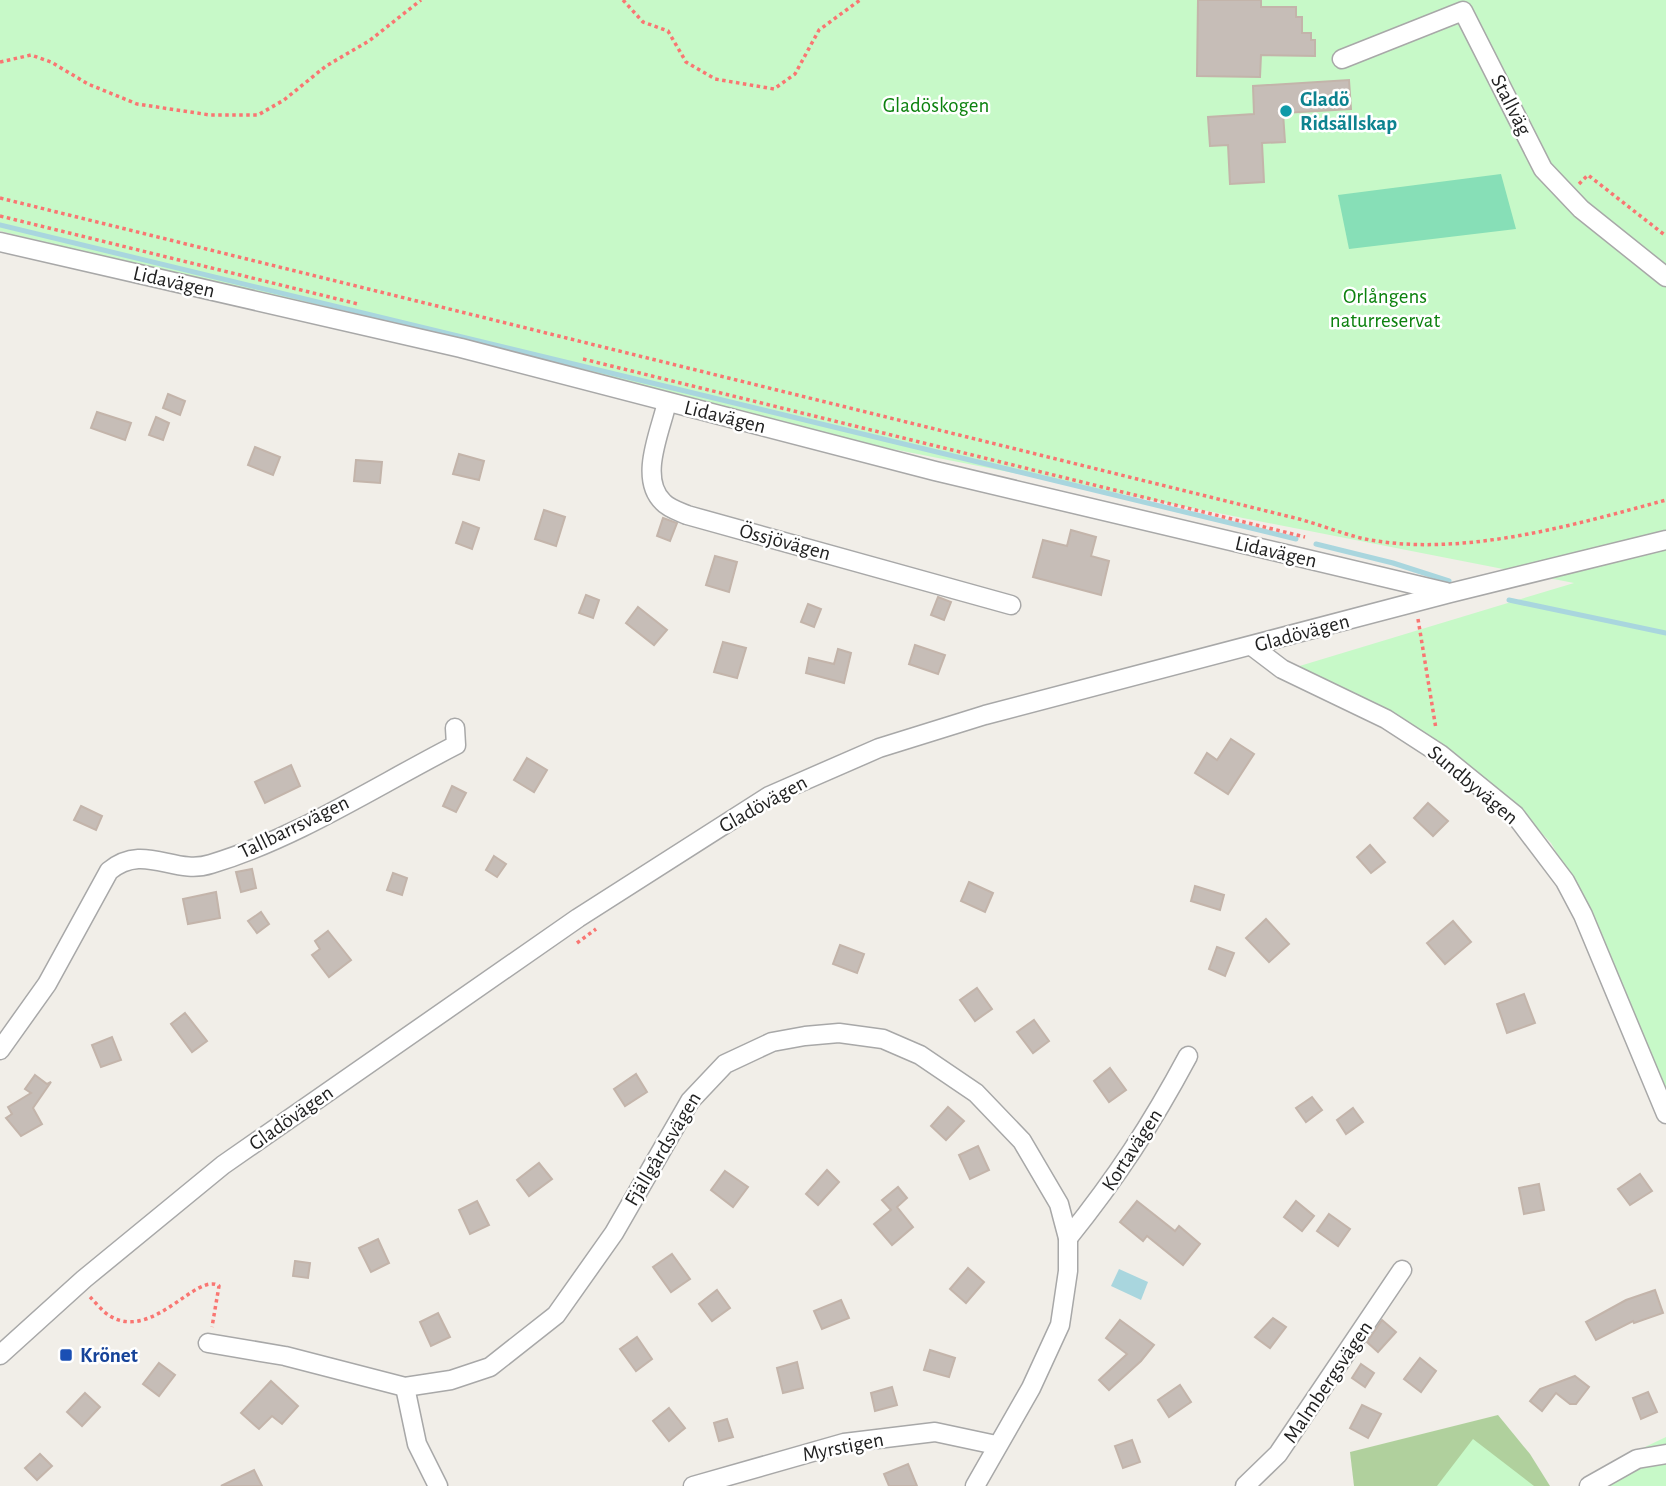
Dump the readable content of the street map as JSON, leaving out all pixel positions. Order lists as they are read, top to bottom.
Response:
{
  "streets": {
    "street": [
      "Stallväg",
      "Lidavägen",
      "Össjövägen",
      "Gladövägen",
      "Sundbyvägen",
      "Tallbarrsvägen",
      "Fjällgårdsvägen",
      "Kortavägen",
      "Malmbergsvägen",
      "Myrstigen"
    ]
  },
  "crossings": [
    ["Lidavägen", "Össjövägen"],
    ["Lidavägen", "Gladövägen"],
    ["Gladövägen", "Sundbyvägen"],
    ["Fjällgårdsvägen", "Kortavägen"],
    ["Fjällgårdsvägen", "Myrstigen"]
  ],
  "parks": ["Gladöskogen", "Orlångens naturreservat"],
  "places": {
    "other": ["Gladö Ridsällskap"],
    "transit": ["Krönet"]
  }
}
